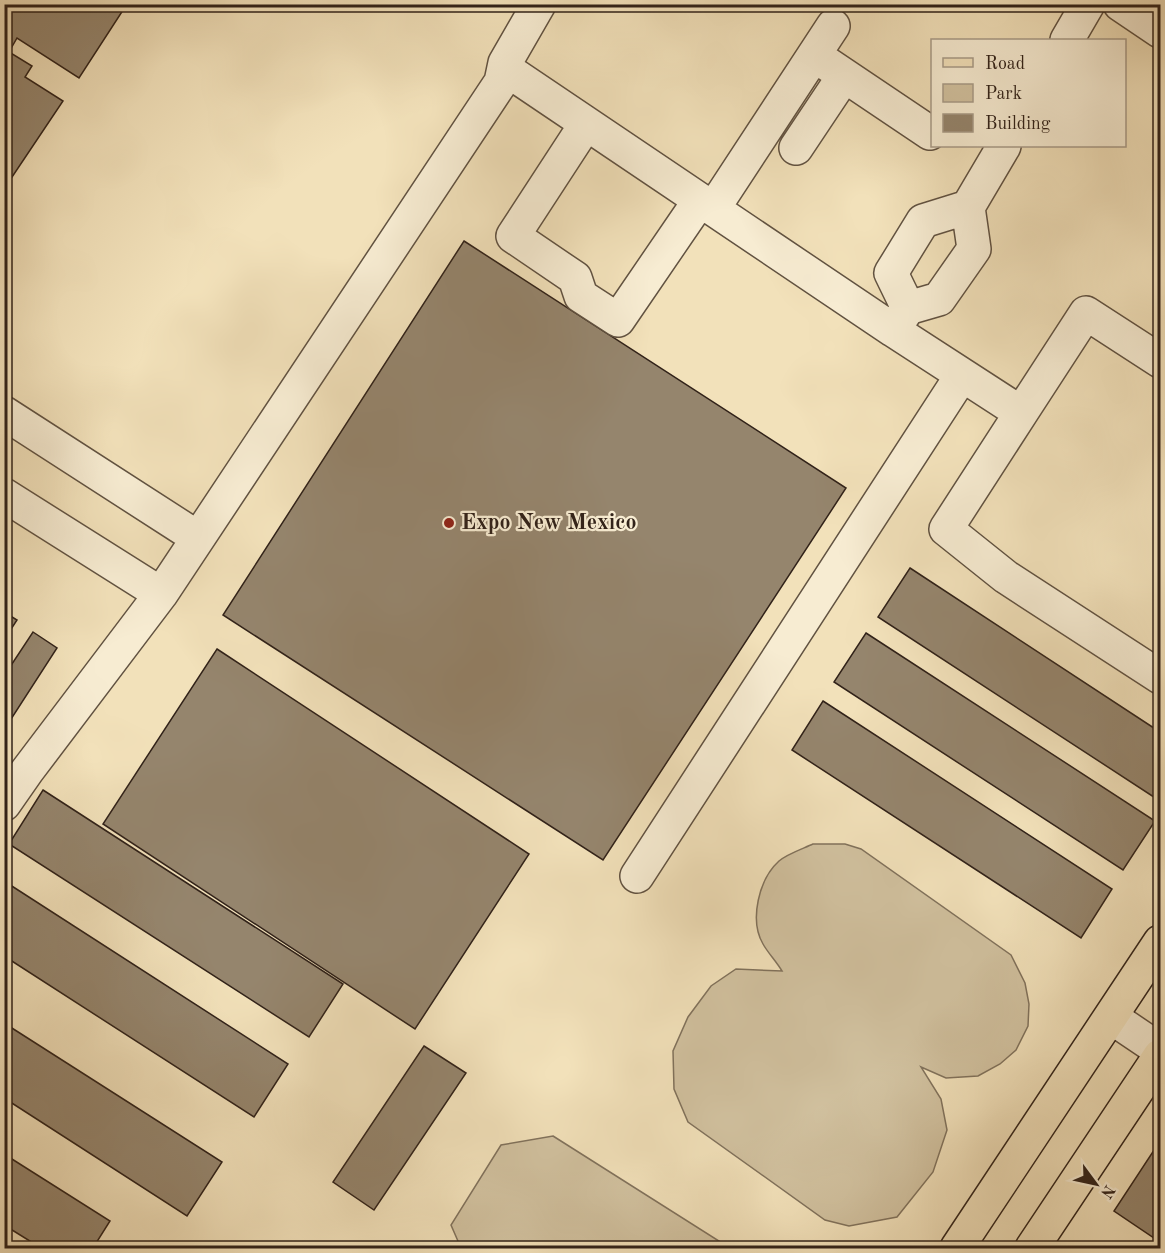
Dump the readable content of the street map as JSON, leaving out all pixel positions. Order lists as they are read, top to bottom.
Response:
{
  "places": ["Expo New Mexico"],
  "legend": ["Road", "Park", "Building"],
  "north": "bottom right"
}
